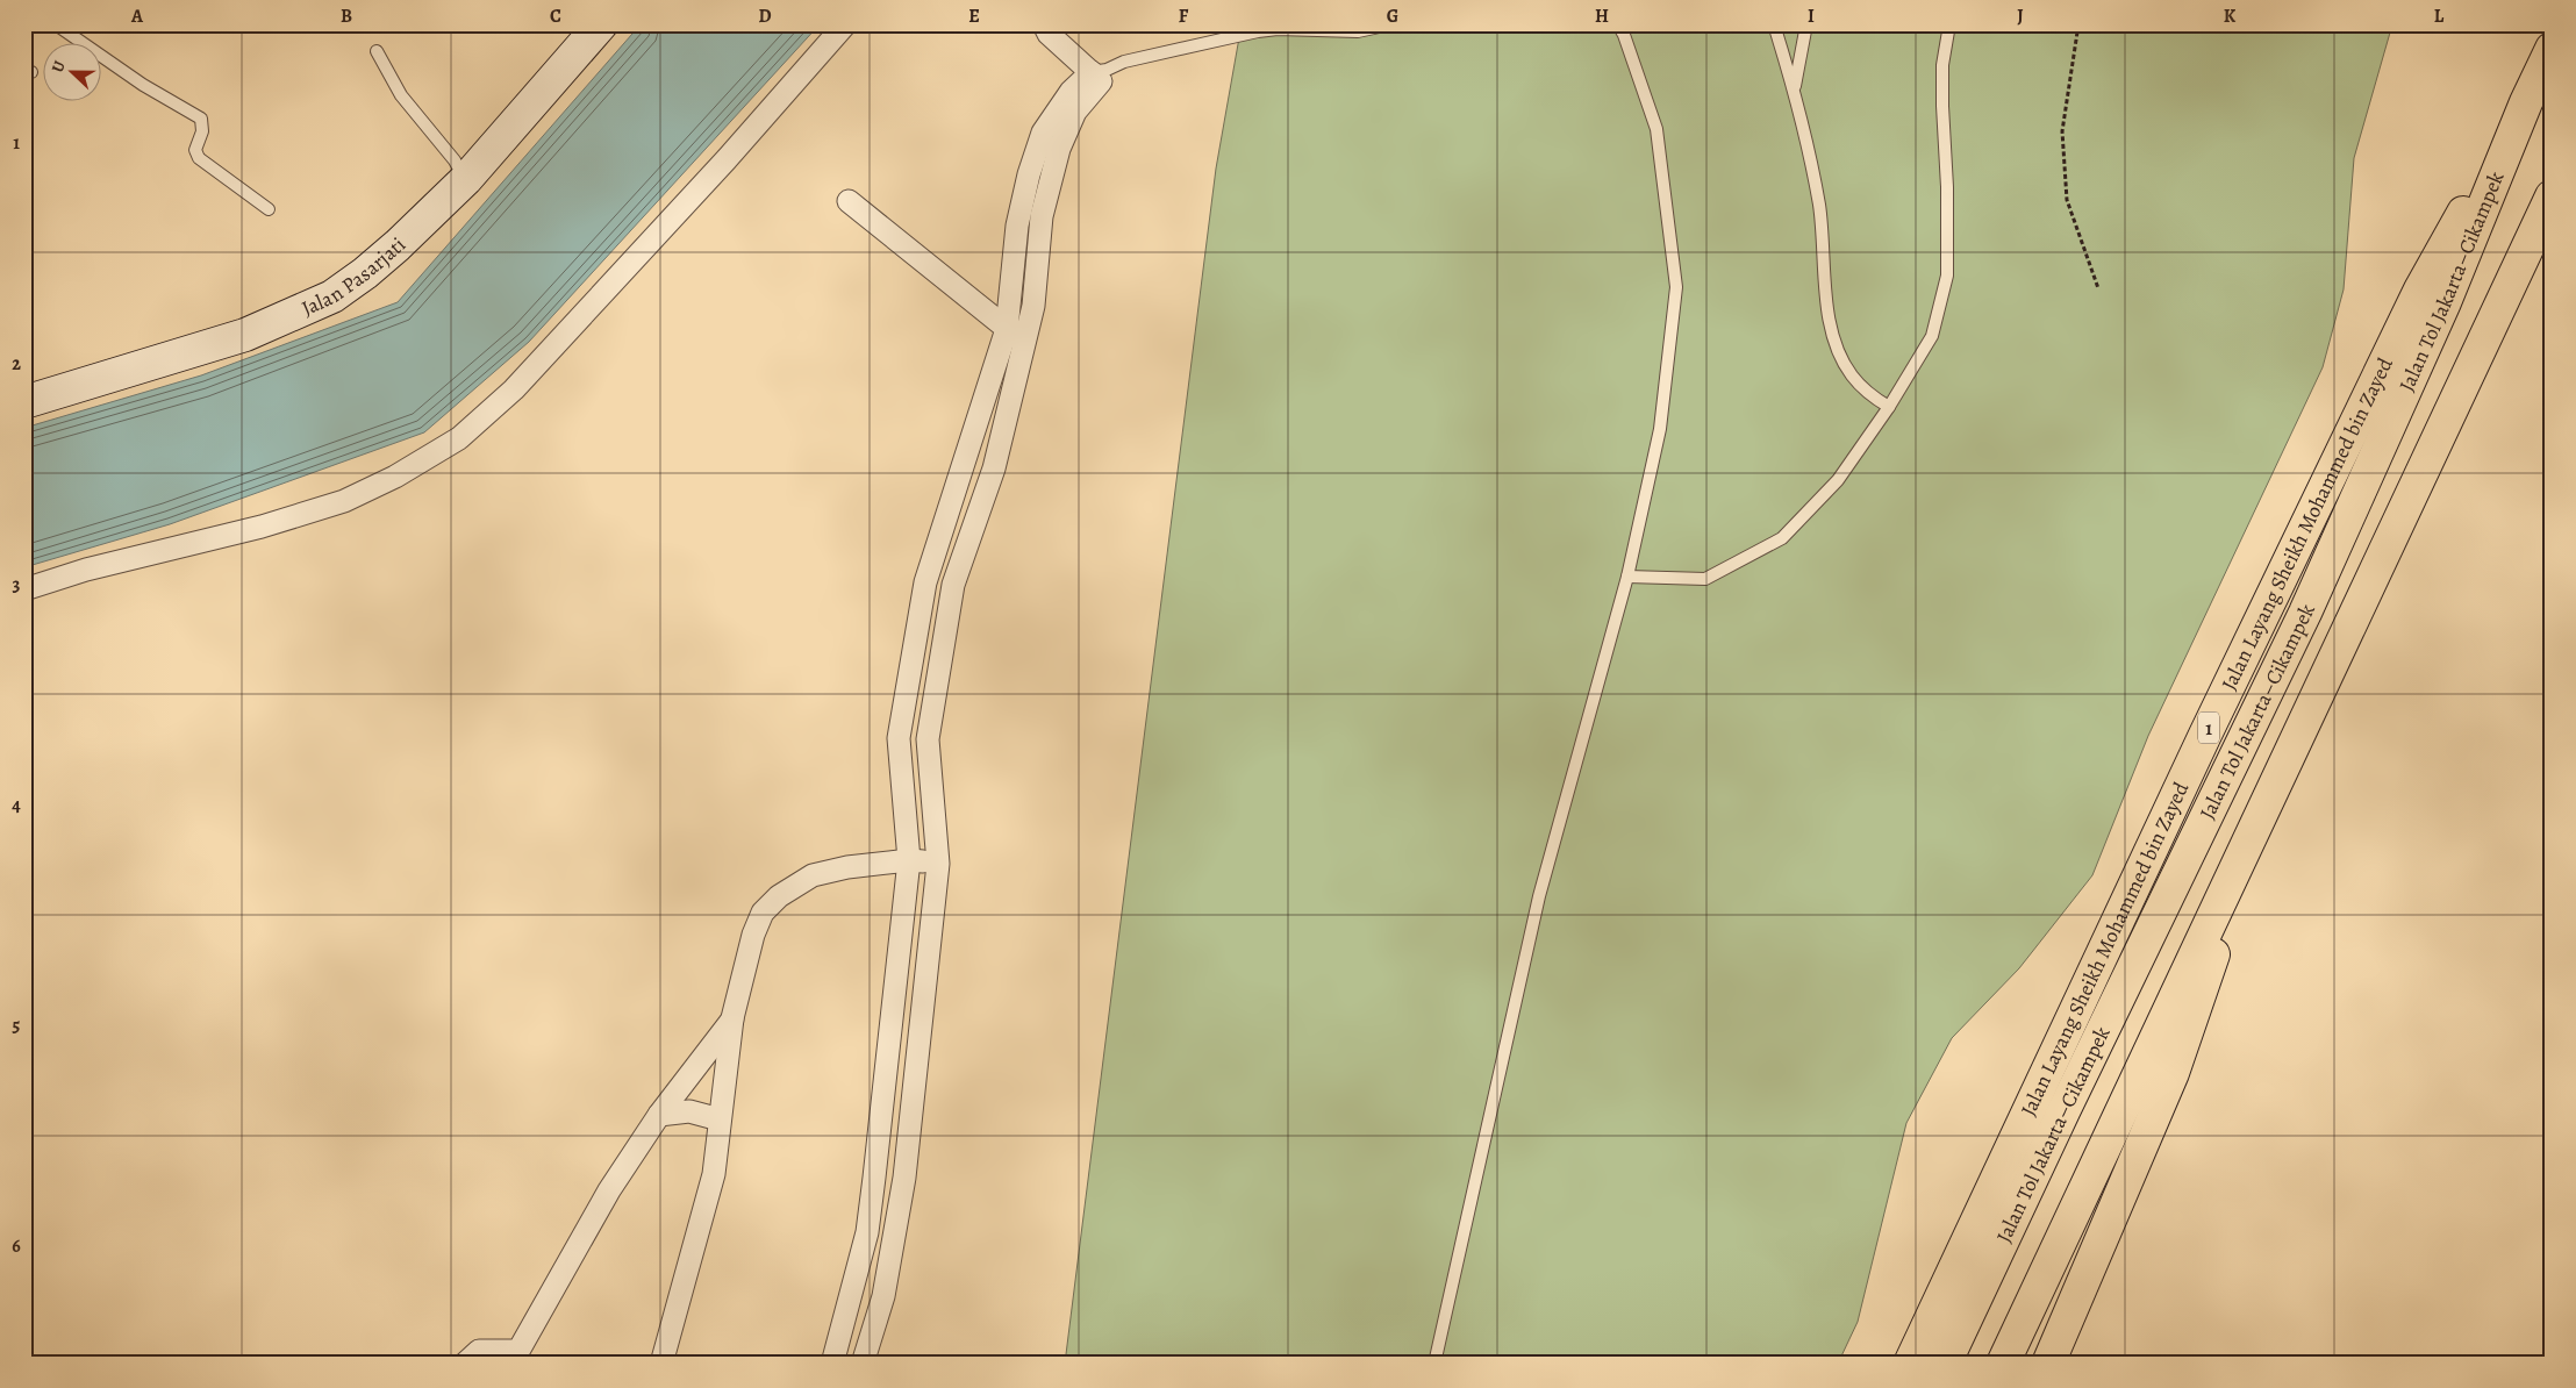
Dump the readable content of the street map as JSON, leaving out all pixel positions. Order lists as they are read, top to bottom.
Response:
{
  "streets": {
    "highway": ["Jalan Tol Jakarta–Cikampek", "Jalan Layang Sheikh Mohammed bin Zayed", "1"],
    "main road": ["Jalan Pasarjati"]
  },
  "crossings": [
    ["Jalan Tol Jakarta–Cikampek", "Jalan Layang Sheikh Mohammed bin Zayed"]
  ],
  "north": "left",
  "grid": {
    "columns": [
      "A",
      "B",
      "C",
      "D",
      "E",
      "F",
      "G",
      "H",
      "I",
      "J",
      "K",
      "L"
    ],
    "rows": [
      "1",
      "2",
      "3",
      "4",
      "5",
      "6"
    ]
  }
}
